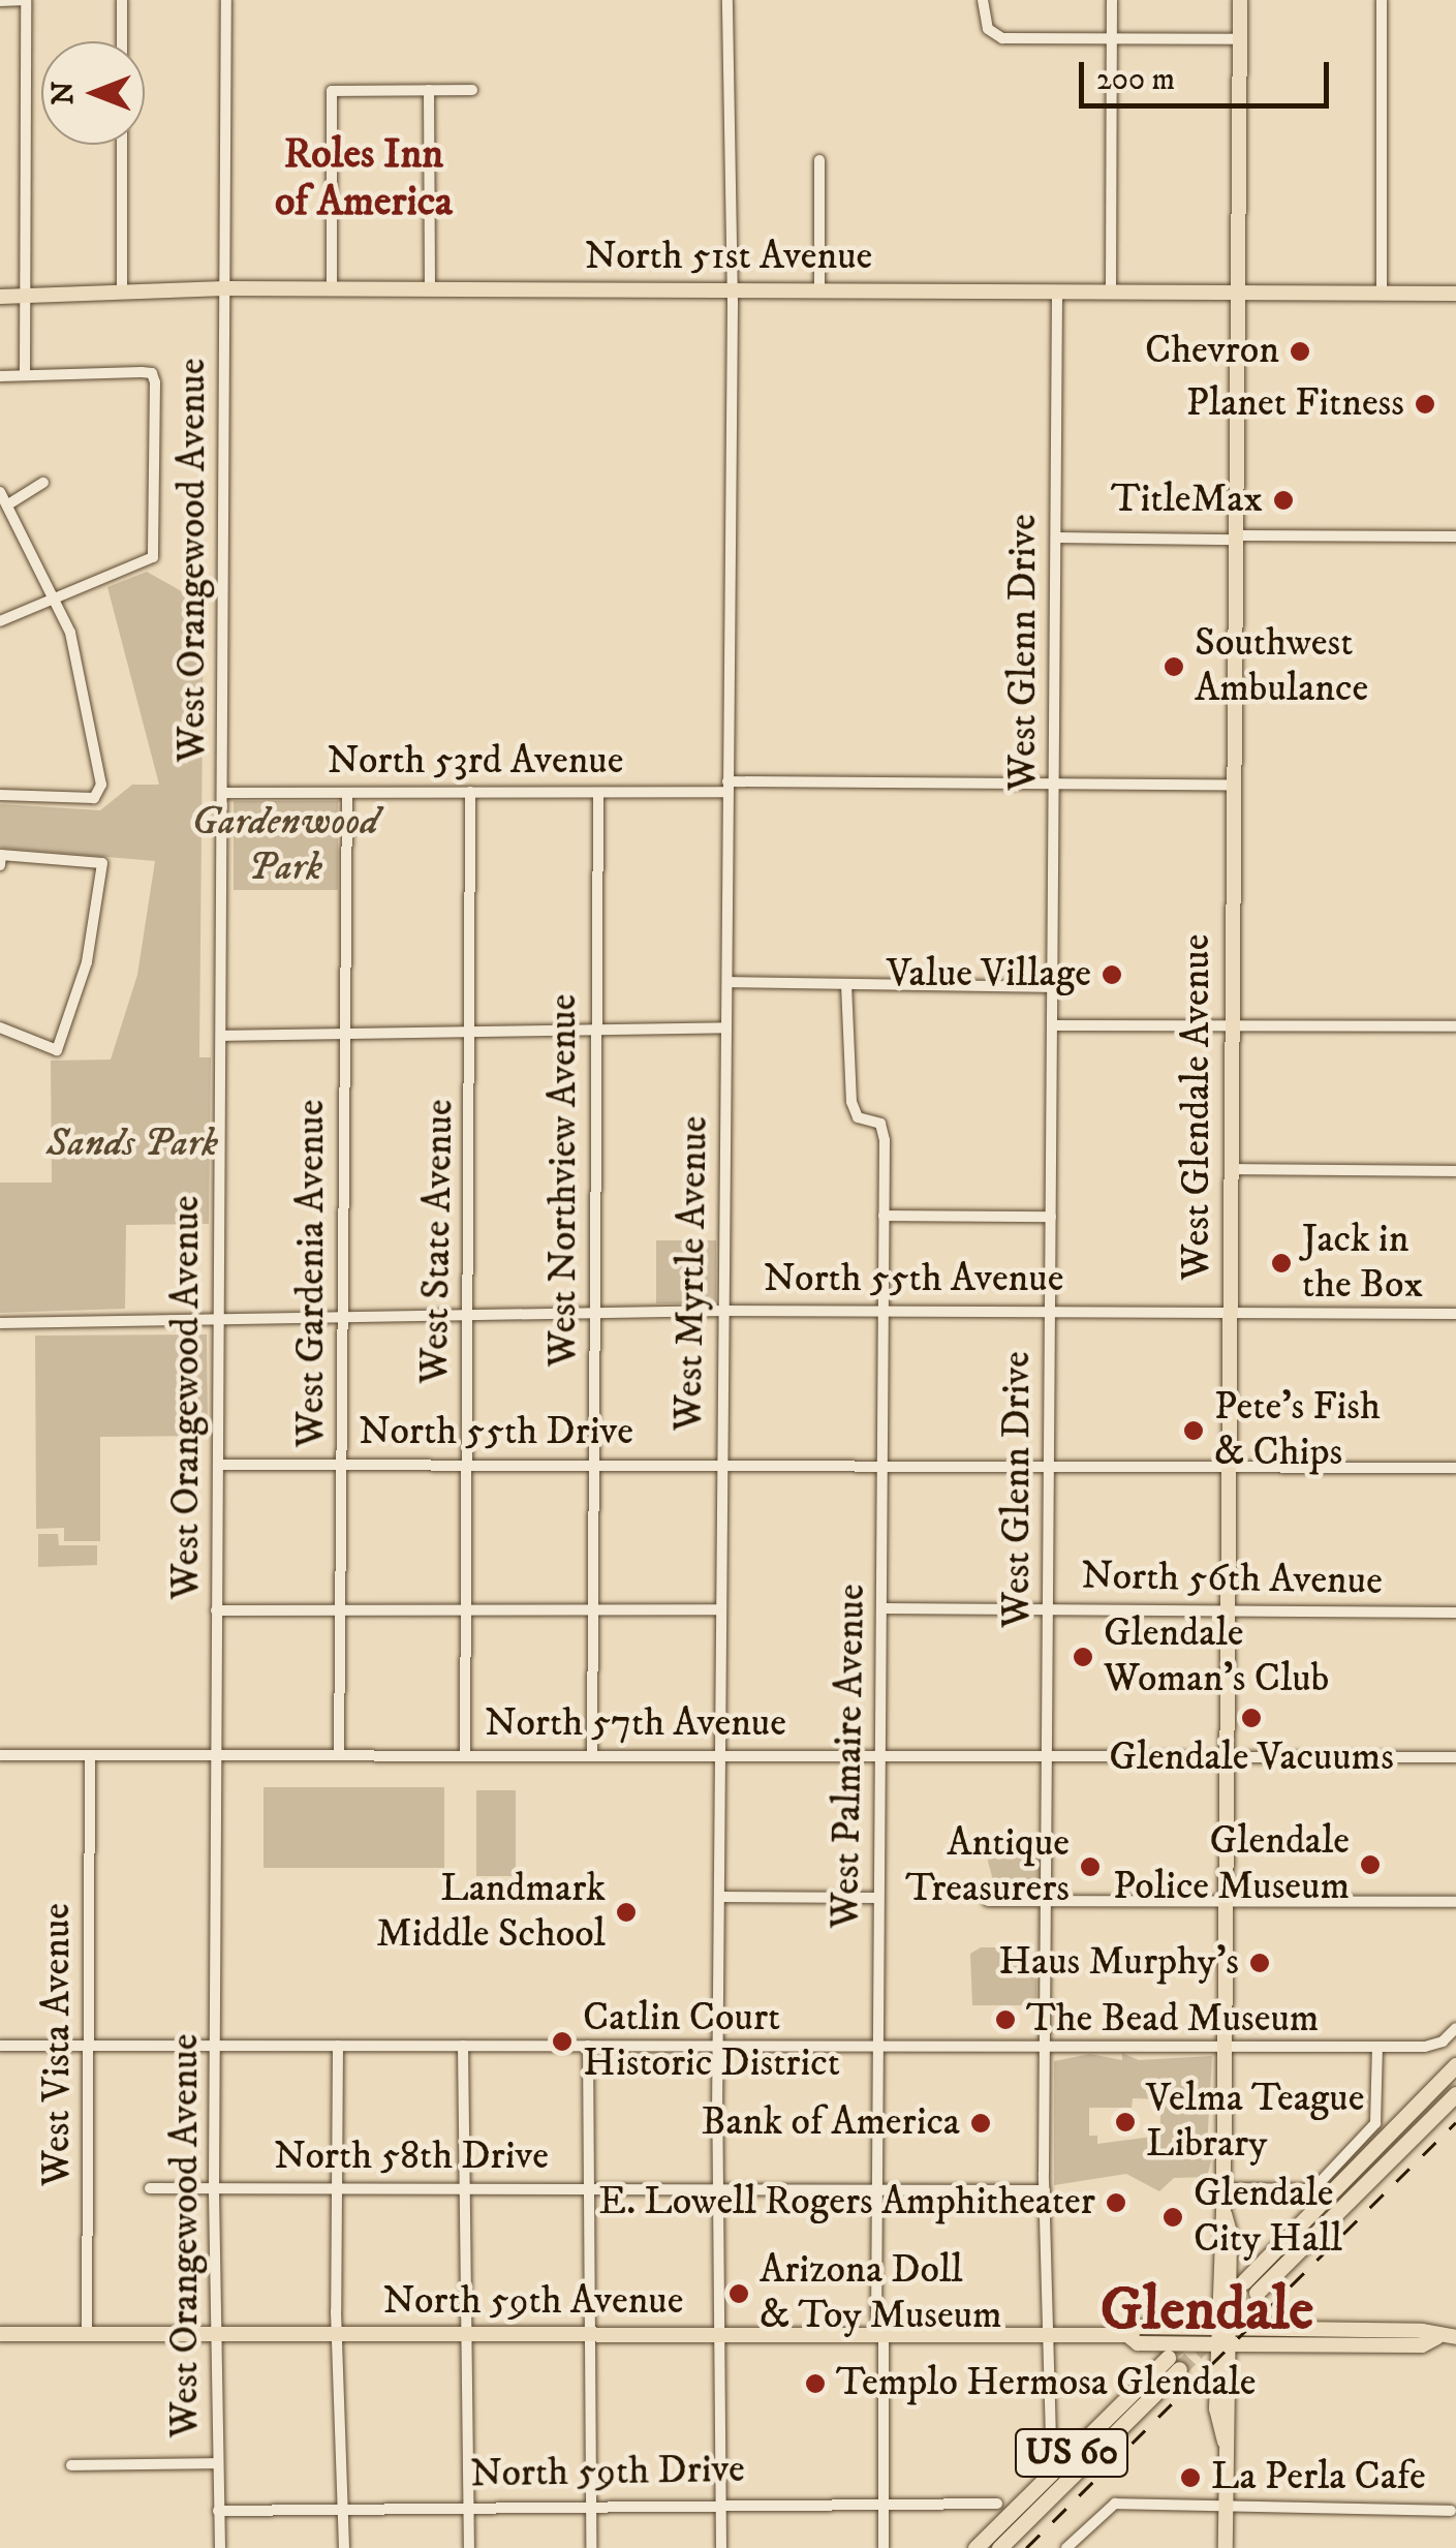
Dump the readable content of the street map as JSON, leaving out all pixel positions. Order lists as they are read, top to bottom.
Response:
{
  "streets": {
    "highway": ["US 60"],
    "main road": ["North 51st Avenue", "West Glendale Avenue", "North 59th Avenue"],
    "street": [
      "West Orangewood Avenue",
      "West Glenn Drive",
      "North 53rd Avenue",
      "West Northview Avenue",
      "West State Avenue",
      "West Gardenia Avenue",
      "West Myrtle Avenue",
      "North 55th Avenue",
      "North 55th Drive",
      "North 56th Avenue",
      "North 57th Avenue",
      "West Palmaire Avenue",
      "West Vista Avenue",
      "North 58th Drive",
      "North 59th Drive"
    ]
  },
  "crossings": [
    ["North 51st Avenue", "West Orangewood Avenue"],
    ["North 51st Avenue", "West Glenn Drive"],
    ["North 51st Avenue", "West Glendale Avenue"],
    ["North 51st Avenue", "West Myrtle Avenue"],
    ["West Orangewood Avenue", "North 53rd Avenue"],
    ["West Orangewood Avenue", "North 55th Avenue"],
    ["West Orangewood Avenue", "North 55th Drive"],
    ["West Orangewood Avenue", "North 57th Avenue"],
    ["West Orangewood Avenue", "North 58th Drive"],
    ["West Orangewood Avenue", "North 59th Avenue"],
    ["West Orangewood Avenue", "North 59th Drive"],
    ["West Glenn Drive", "North 53rd Avenue"],
    ["West Glenn Drive", "North 55th Avenue"],
    ["West Glenn Drive", "North 55th Drive"],
    ["West Glenn Drive", "North 56th Avenue"],
    ["West Glenn Drive", "North 57th Avenue"],
    ["West Glenn Drive", "North 58th Drive"],
    ["West Glenn Drive", "North 59th Avenue"],
    ["North 53rd Avenue", "West Glendale Avenue"],
    ["North 53rd Avenue", "West Northview Avenue"],
    ["North 53rd Avenue", "West State Avenue"],
    ["North 53rd Avenue", "West Gardenia Avenue"],
    ["North 53rd Avenue", "West Myrtle Avenue"],
    ["West Glendale Avenue", "North 55th Avenue"],
    ["West Glendale Avenue", "North 55th Drive"],
    ["West Glendale Avenue", "North 56th Avenue"],
    ["West Glendale Avenue", "North 57th Avenue"],
    ["West Glendale Avenue", "North 59th Avenue"],
    ["West Northview Avenue", "North 55th Avenue"],
    ["West Northview Avenue", "North 55th Drive"],
    ["West Northview Avenue", "North 57th Avenue"],
    ["West State Avenue", "North 55th Avenue"],
    ["West State Avenue", "North 55th Drive"],
    ["West State Avenue", "North 57th Avenue"],
    ["West Gardenia Avenue", "North 55th Avenue"],
    ["West Gardenia Avenue", "North 55th Drive"],
    ["West Gardenia Avenue", "North 57th Avenue"],
    ["West Myrtle Avenue", "North 55th Avenue"],
    ["West Myrtle Avenue", "North 55th Drive"],
    ["West Myrtle Avenue", "North 57th Avenue"],
    ["West Myrtle Avenue", "North 58th Drive"],
    ["West Myrtle Avenue", "North 59th Avenue"],
    ["West Myrtle Avenue", "North 59th Drive"],
    ["North 55th Avenue", "West Palmaire Avenue"],
    ["North 55th Drive", "West Palmaire Avenue"],
    ["North 56th Avenue", "West Palmaire Avenue"],
    ["North 57th Avenue", "West Palmaire Avenue"],
    ["North 57th Avenue", "West Vista Avenue"],
    ["West Palmaire Avenue", "North 58th Drive"],
    ["West Palmaire Avenue", "North 59th Avenue"],
    ["West Palmaire Avenue", "North 59th Drive"],
    ["West Vista Avenue", "North 59th Avenue"]
  ],
  "districts": ["Roles Inn of America", "Glendale"],
  "parks": ["Gardenwood Park", "Sands Park"],
  "places": [
    "Chevron",
    "Planet Fitness",
    "TitleMax",
    "Southwest Ambulance",
    "Value Village",
    "Jack in the Box",
    "Pete's Fish & Chips",
    "Glendale Woman's Club",
    "Glendale Vacuums",
    "Glendale Police Museum",
    "Antique Treasurers",
    "Landmark Middle School",
    "Haus Murphy's",
    "The Bead Museum",
    "Catlin Court Historic District",
    "Velma Teague Library",
    "Bank of America",
    "E. Lowell Rogers Amphitheater",
    "Glendale City Hall",
    "Arizona Doll & Toy Museum",
    "Templo Hermosa Glendale",
    "La Perla Cafe"
  ],
  "scale_bar": "200 m",
  "north": "left"
}
